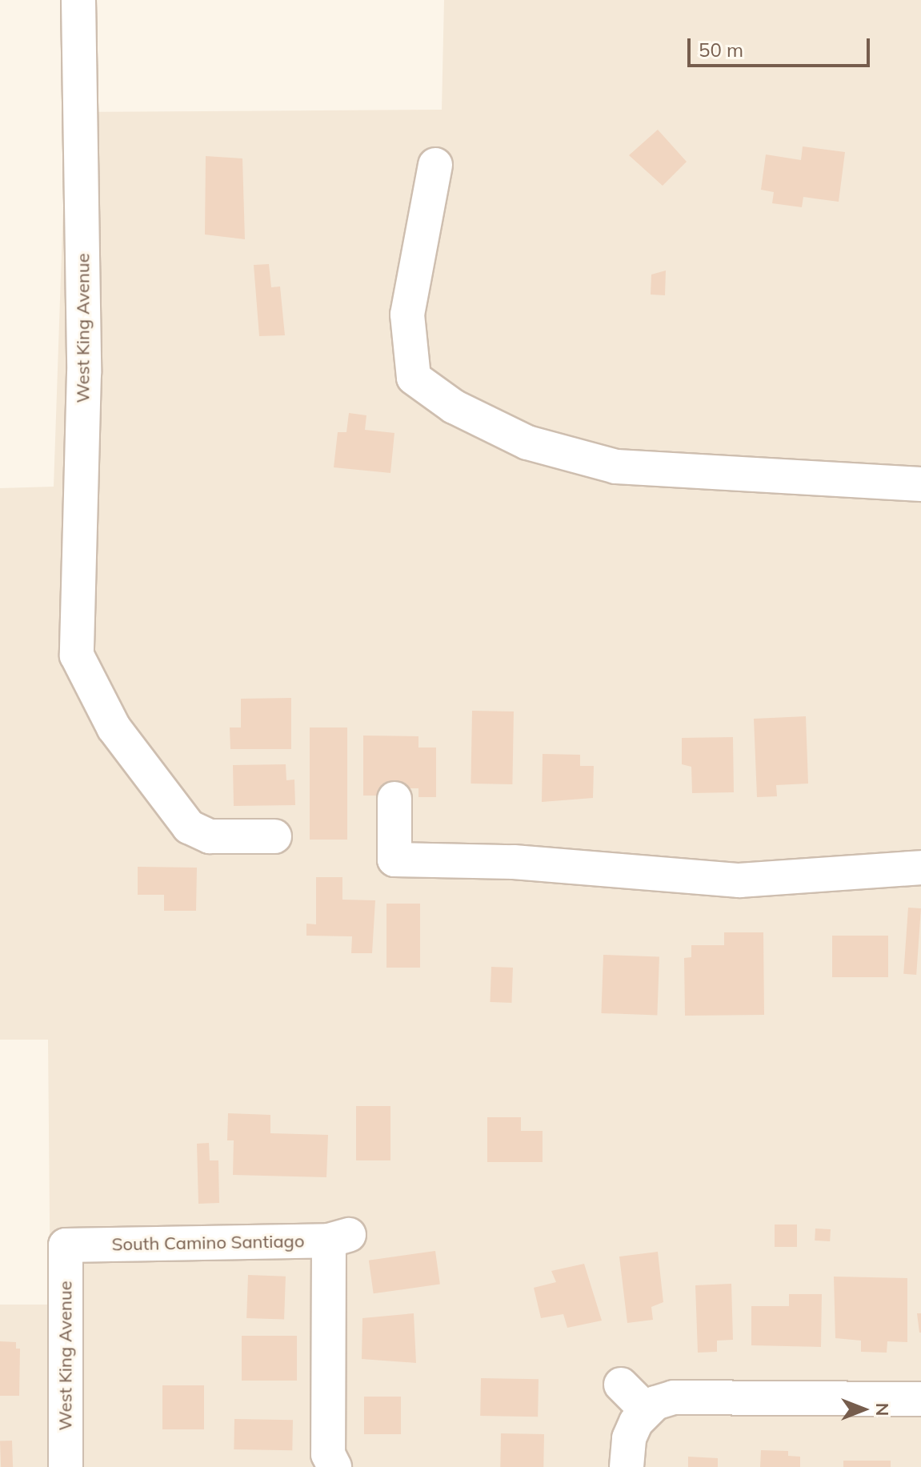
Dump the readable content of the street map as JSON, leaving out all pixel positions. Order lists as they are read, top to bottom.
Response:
{
  "streets": {
    "street": ["West King Avenue", "South Camino Santiago"]
  },
  "crossings": [
    ["West King Avenue", "South Camino Santiago"]
  ],
  "scale_bar": "50 m",
  "north": "right"
}
